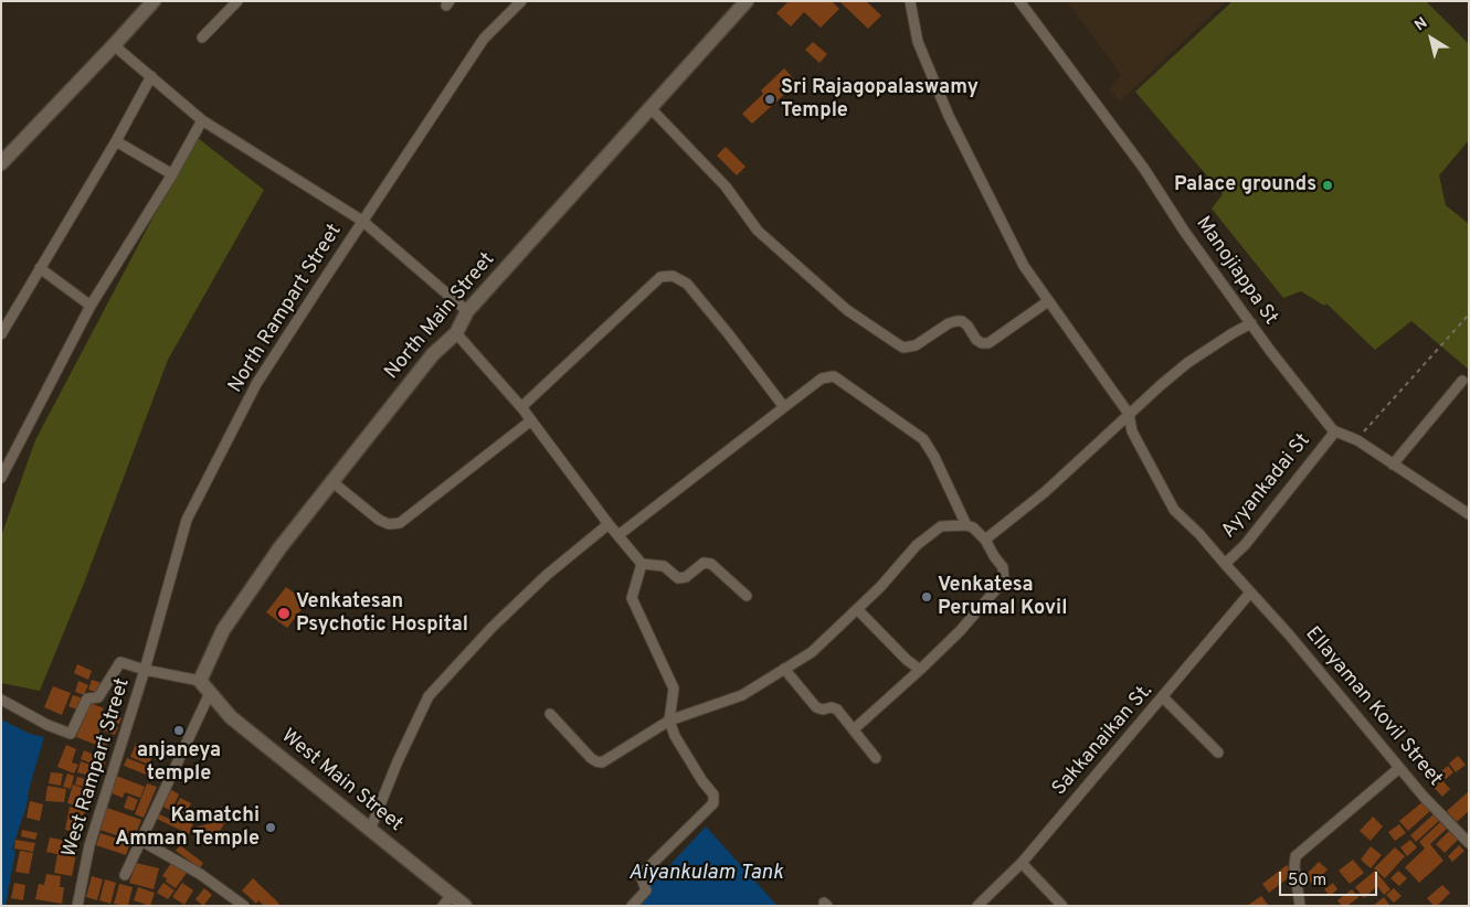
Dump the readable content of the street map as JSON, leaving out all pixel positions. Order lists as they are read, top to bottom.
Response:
{
  "streets": {
    "street": [
      "Manojiappa St",
      "North Rampart Street",
      "North Main Street",
      "Ayyankadai St",
      "Ellayaman Kovil Street",
      "Sakkanaikan St.",
      "West Rampart Street",
      "West Main Street"
    ]
  },
  "crossings": [
    ["Manojiappa St", "Ayyankadai St"],
    ["North Rampart Street", "West Rampart Street"],
    ["North Main Street", "West Main Street"],
    ["Ayyankadai St", "Ellayaman Kovil Street"],
    ["Ellayaman Kovil Street", "Sakkanaikan St."]
  ],
  "water": ["Aiyankulam Tank"],
  "places": [
    "Sri Rajagopalaswamy Temple",
    "Palace grounds",
    "Venkatesa Perumal Kovil",
    "Venkatesan Psychotic Hospital",
    "anjaneya temple",
    "Kamatchi Amman Temple"
  ],
  "scale_bar": "50 m",
  "north": "top left"
}
